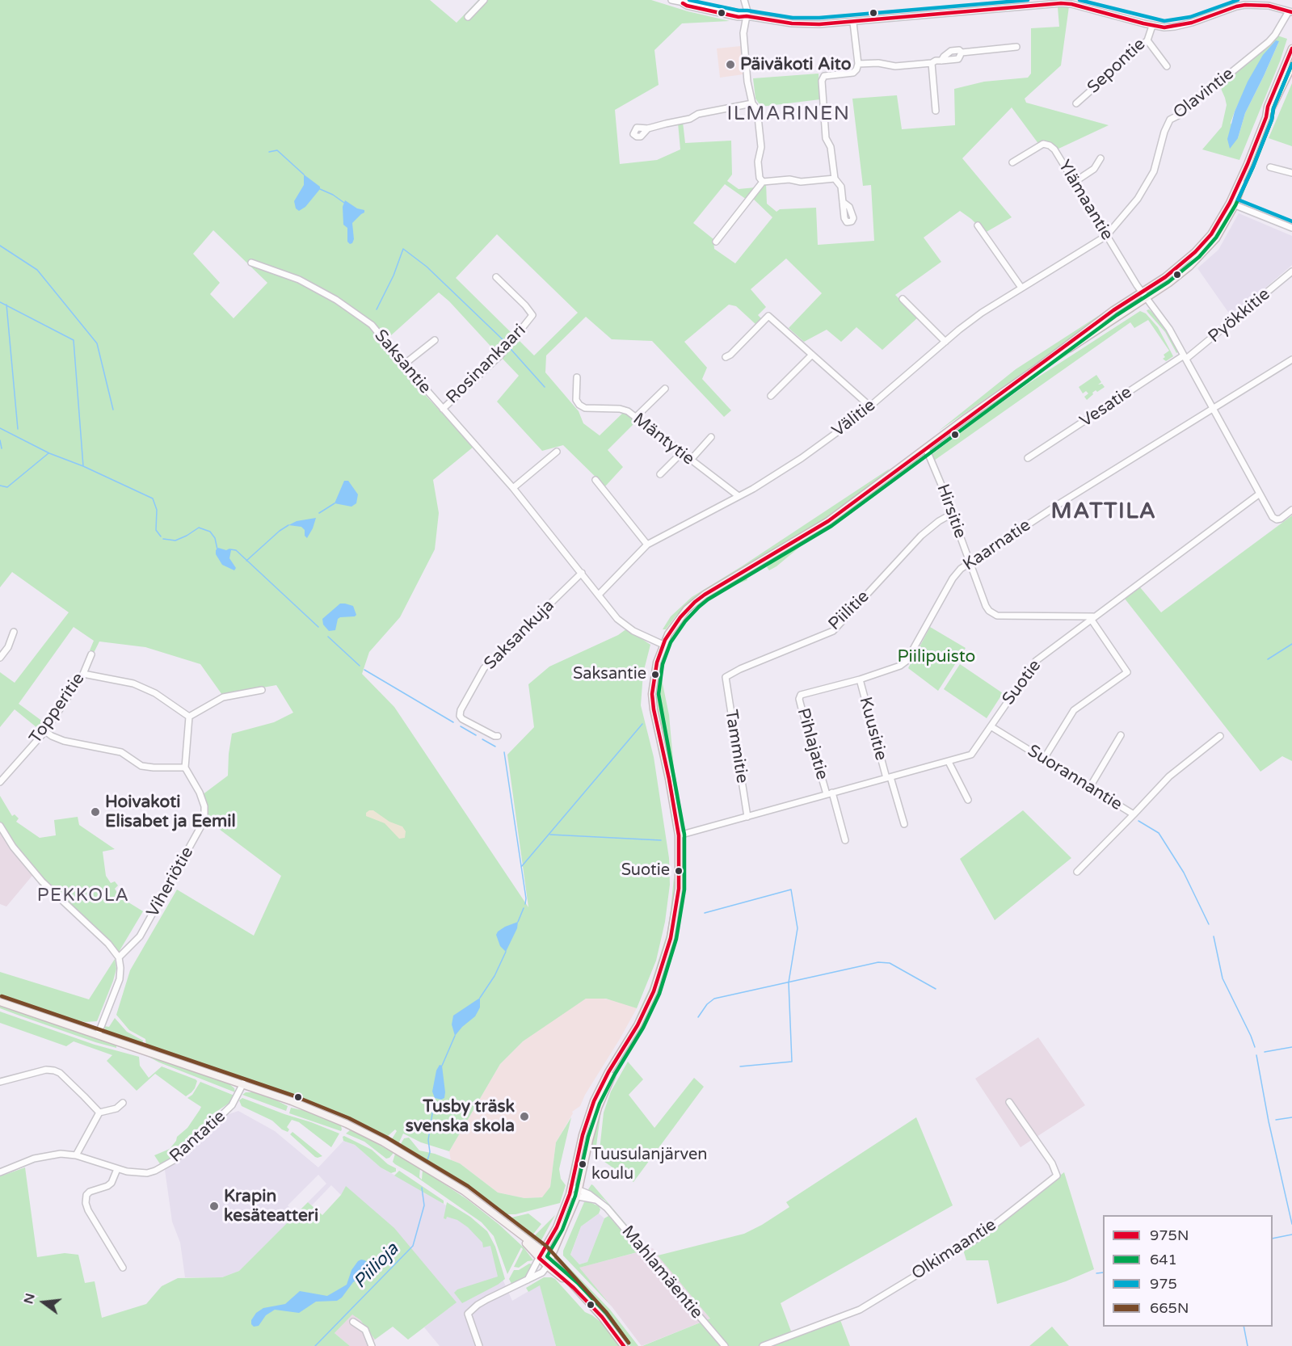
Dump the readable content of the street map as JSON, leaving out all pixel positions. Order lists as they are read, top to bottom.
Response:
{
  "streets": {
    "street": [
      "Sepontie",
      "Olavintie",
      "Ylämaantie",
      "Pyökkitie",
      "Saksantie",
      "Rosinankaari",
      "Vesatie",
      "Välitie",
      "Mäntytie",
      "Hirsitie",
      "Kaarnatie",
      "Piilitie",
      "Saksankuja",
      "Suotie",
      "Topperitie",
      "Kuusitie",
      "Pihlajatie",
      "Tammitie",
      "Suorannantie",
      "Viheriötie",
      "Rantatie",
      "Olkimaantie",
      "Mahlamäentie"
    ]
  },
  "crossings": [
    ["Sepontie", "Olavintie"],
    ["Olavintie", "Ylämaantie"],
    ["Olavintie", "Välitie"],
    ["Ylämaantie", "Pyökkitie"],
    ["Ylämaantie", "Vesatie"],
    ["Ylämaantie", "Välitie"],
    ["Ylämaantie", "Kaarnatie"],
    ["Ylämaantie", "Suotie"],
    ["Pyökkitie", "Vesatie"],
    ["Saksantie", "Rosinankaari"],
    ["Saksantie", "Välitie"],
    ["Saksantie", "Saksankuja"],
    ["Välitie", "Mäntytie"],
    ["Hirsitie", "Kaarnatie"],
    ["Hirsitie", "Piilitie"],
    ["Hirsitie", "Suotie"],
    ["Kaarnatie", "Kuusitie"],
    ["Kaarnatie", "Pihlajatie"],
    ["Piilitie", "Tammitie"],
    ["Suotie", "Kuusitie"],
    ["Suotie", "Pihlajatie"],
    ["Suotie", "Tammitie"],
    ["Suotie", "Suorannantie"]
  ],
  "districts": ["ILMARINEN", "MATTILA", "PEKKOLA"],
  "water": ["Piilioja"],
  "parks": ["Piilipuisto"],
  "places": [
    "Päiväkoti Aito",
    "Saksantie",
    "Hoivakoti Elisabet ja Eemil",
    "Suotie",
    "Tusby träsk svenska skola",
    "Tuusulanjärven koulu",
    "Krapin kesäteatteri"
  ],
  "lines": [
    "transit line 975",
    "transit line 975N",
    "transit line 641",
    "transit line 665N"
  ],
  "legend": [
    "975N",
    "641",
    "975",
    "665N"
  ],
  "north": "left"
}
